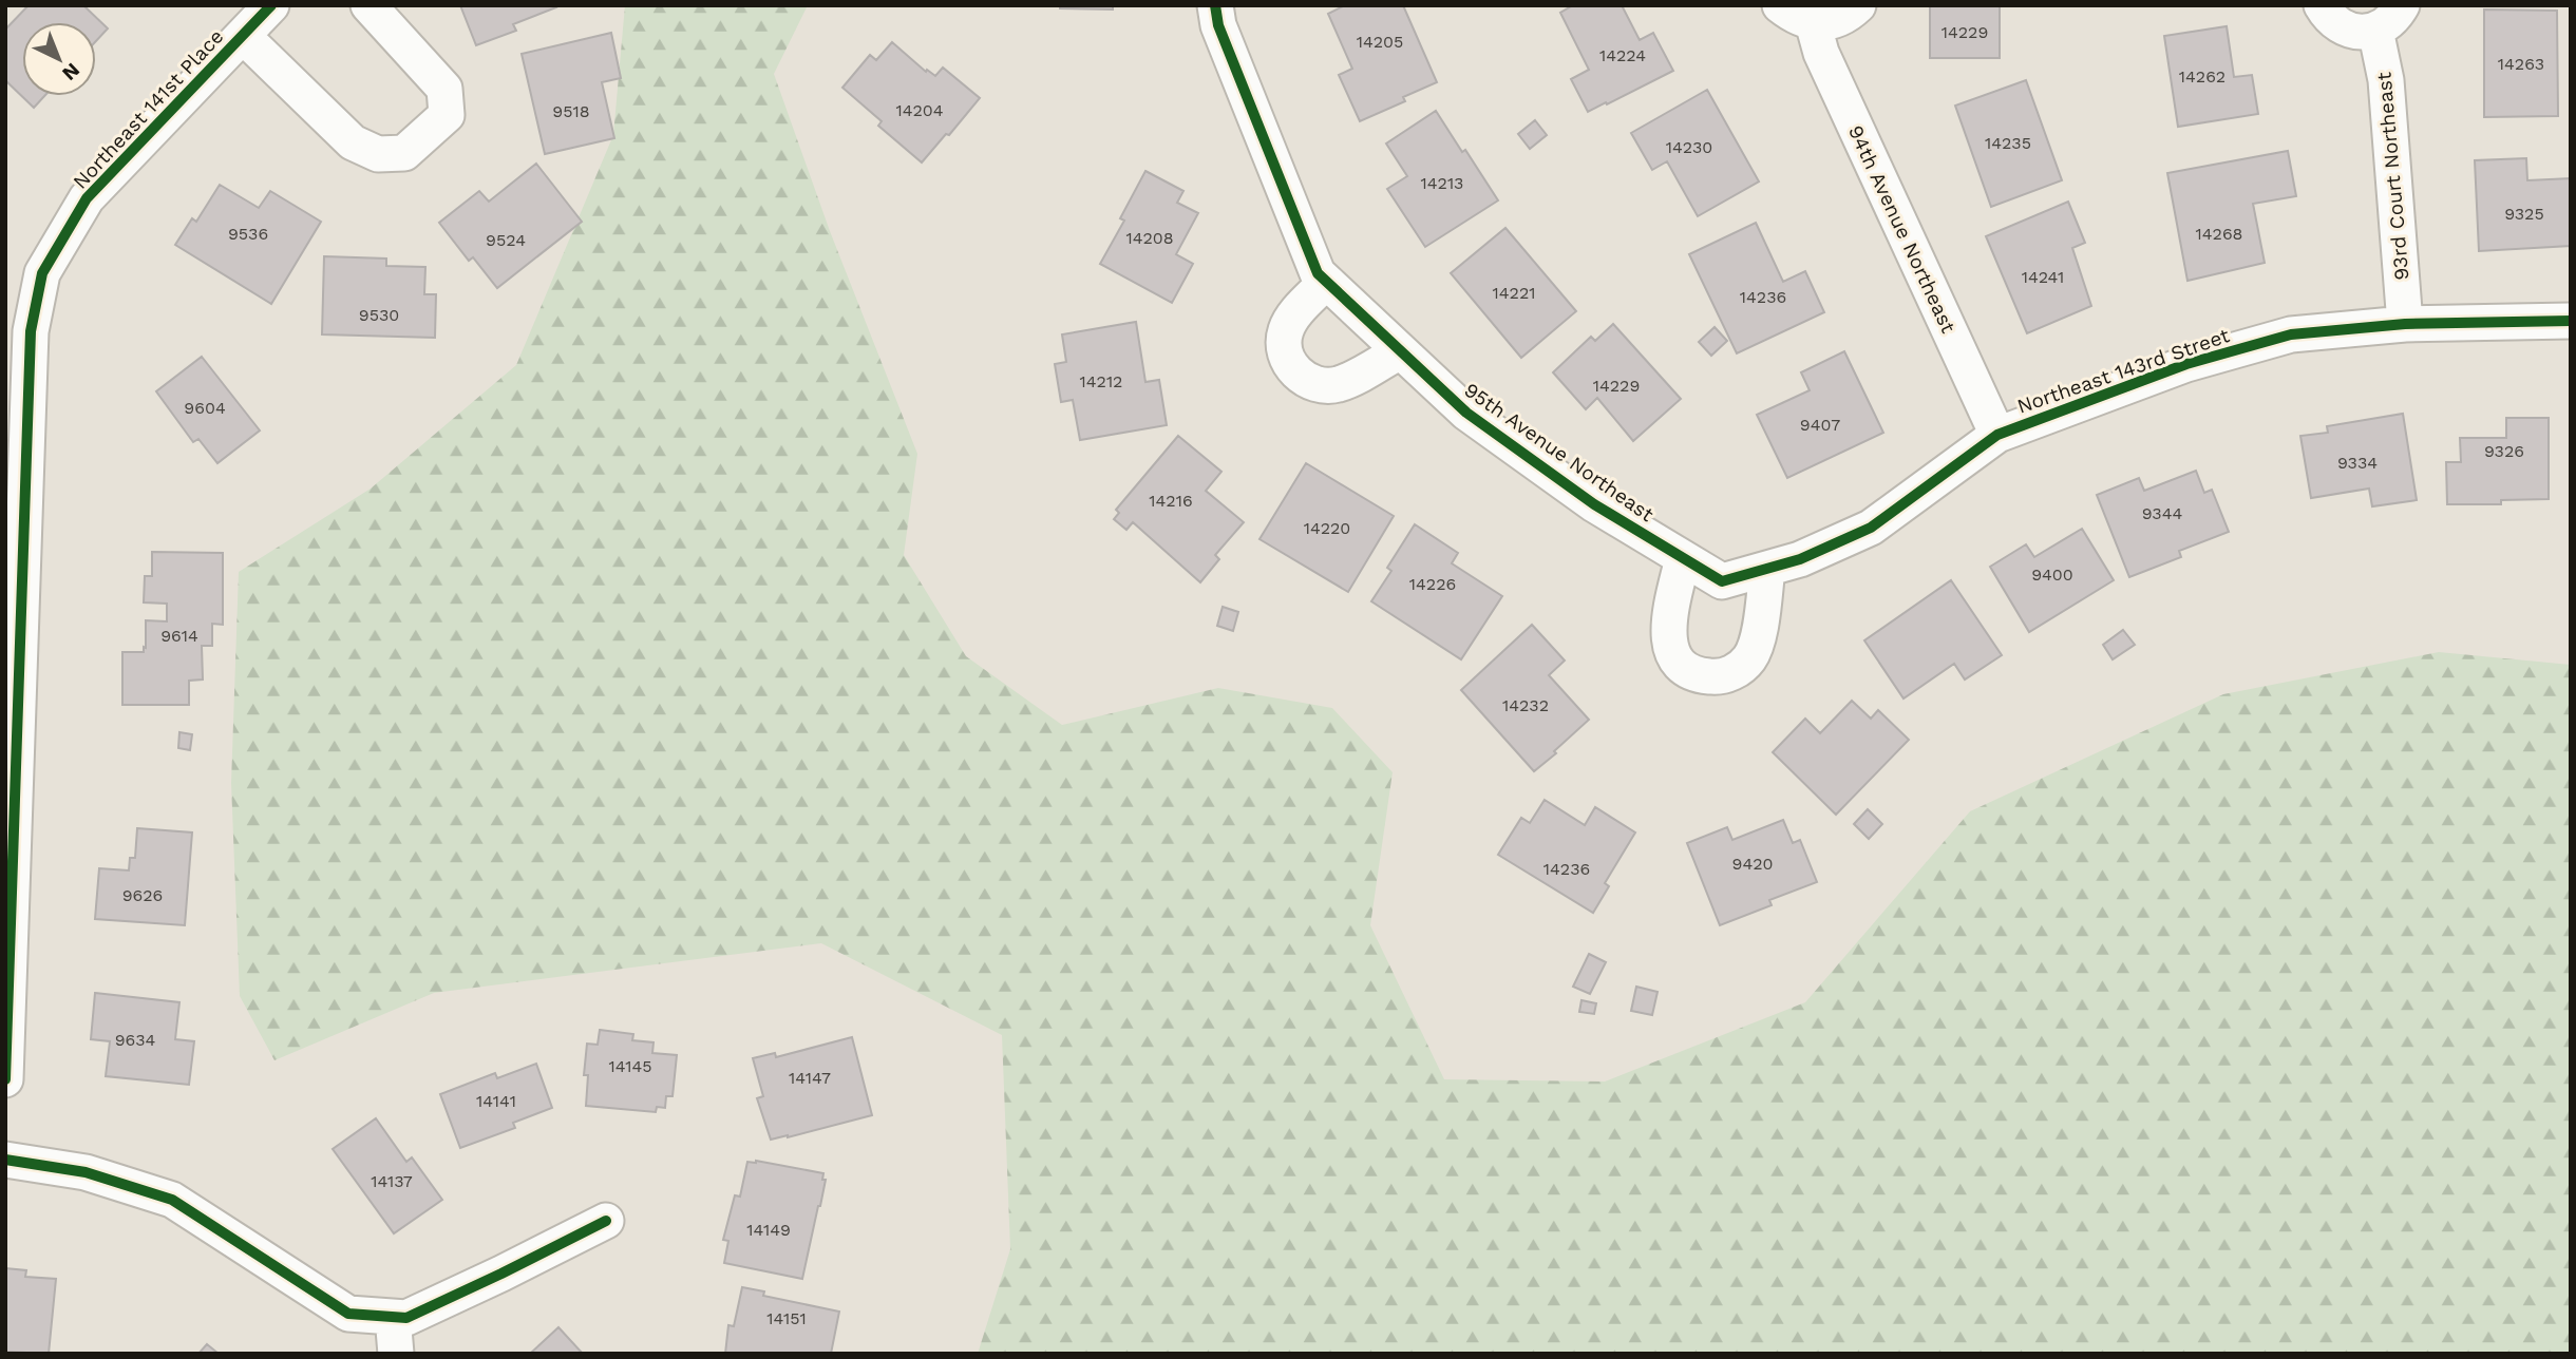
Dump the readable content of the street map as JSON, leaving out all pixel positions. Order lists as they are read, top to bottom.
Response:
{
  "streets": {
    "street": [
      "Northeast 141st Place",
      "93rd Court Northeast",
      "94th Avenue Northeast",
      "Northeast 143rd Street",
      "95th Avenue Northeast"
    ]
  },
  "crossings": [
    ["93rd Court Northeast", "Northeast 143rd Street"],
    ["94th Avenue Northeast", "Northeast 143rd Street"],
    ["94th Avenue Northeast", "95th Avenue Northeast"],
    ["Northeast 143rd Street", "95th Avenue Northeast"]
  ],
  "house_numbers": [
    "14229",
    "14205",
    "14224",
    "14263",
    "14262",
    "14204",
    "9518",
    "14235",
    "14230",
    "14213",
    "9325",
    "9536",
    "14268",
    "14208",
    "9524",
    "14241",
    "14221",
    "14236",
    "9530",
    "14212",
    "14229",
    "9604",
    "9407",
    "9326",
    "9334",
    "14216",
    "9344",
    "14220",
    "9400",
    "14226",
    "9614",
    "14232",
    "9420",
    "14236",
    "9626",
    "9634",
    "14145",
    "14147",
    "14141",
    "14137",
    "14149",
    "14151"
  ],
  "north": "bottom right"
}
